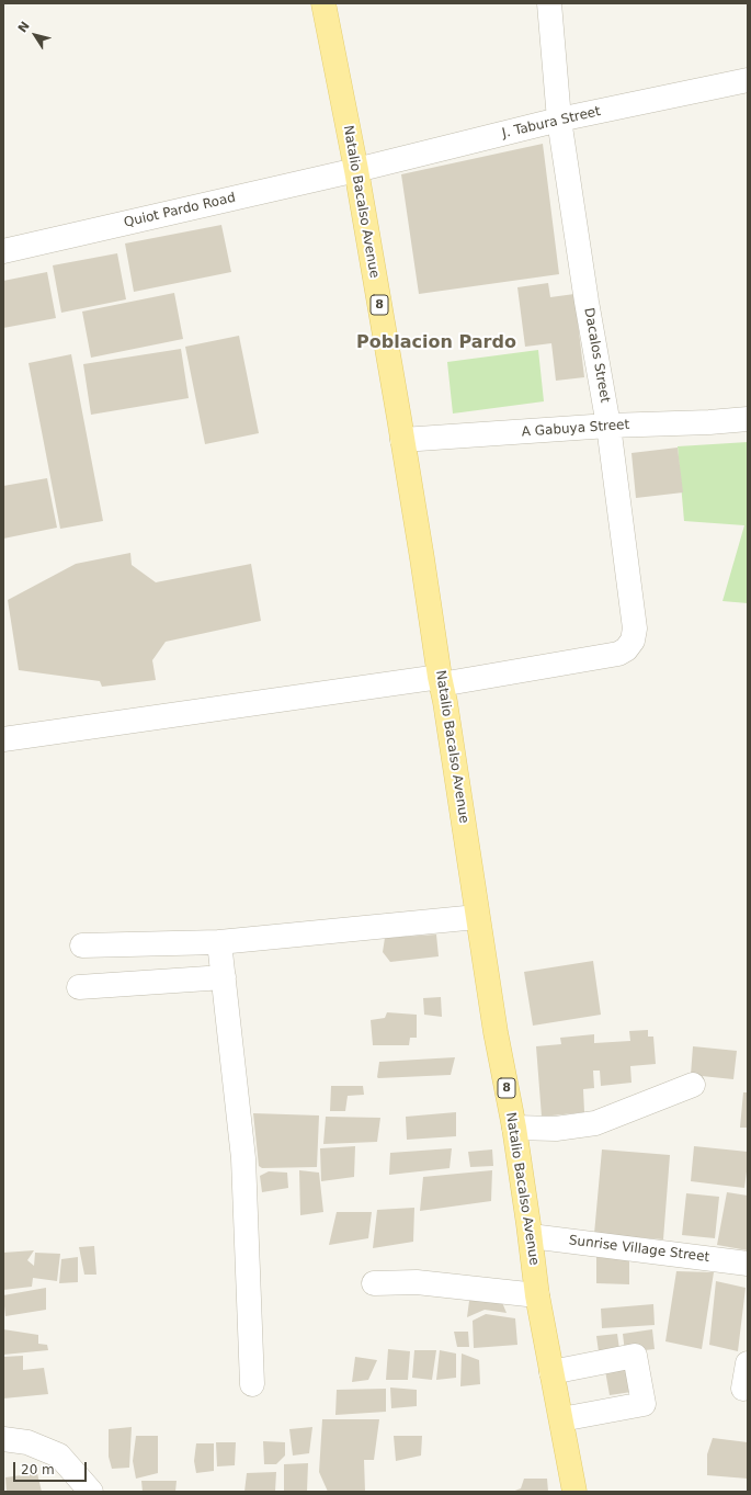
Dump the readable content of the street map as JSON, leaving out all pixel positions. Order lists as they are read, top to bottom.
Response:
{
  "streets": {
    "main road": ["Natalio Bacalso Avenue", "8"],
    "street": [
      "J. Tabura Street",
      "Quiot Pardo Road",
      "Dacalos Street",
      "A Gabuya Street",
      "Sunrise Village Street"
    ]
  },
  "crossings": [
    ["J. Tabura Street", "Natalio Bacalso Avenue"],
    ["J. Tabura Street", "Quiot Pardo Road"],
    ["J. Tabura Street", "Dacalos Street"],
    ["Natalio Bacalso Avenue", "Quiot Pardo Road"],
    ["Natalio Bacalso Avenue", "Dacalos Street"],
    ["Natalio Bacalso Avenue", "A Gabuya Street"],
    ["Natalio Bacalso Avenue", "Sunrise Village Street"],
    ["Dacalos Street", "A Gabuya Street"]
  ],
  "districts": ["Poblacion Pardo"],
  "scale_bar": "20 m",
  "north": "top left"
}
